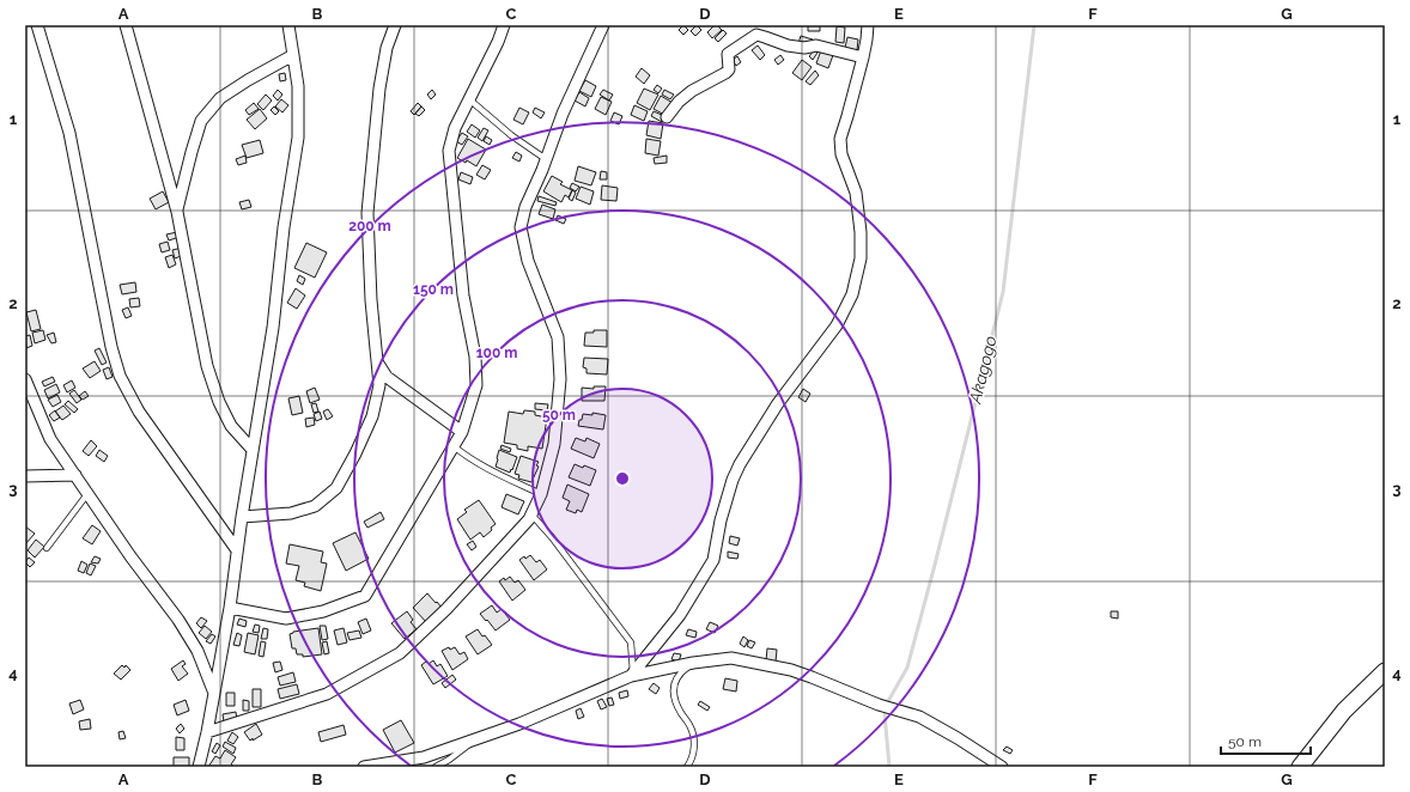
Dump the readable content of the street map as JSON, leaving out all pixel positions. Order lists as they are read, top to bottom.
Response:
{
  "water": ["Akagogo"],
  "scale_bar": "50 m",
  "grid": {
    "columns": [
      "A",
      "B",
      "C",
      "D",
      "E",
      "F",
      "G"
    ],
    "rows": [
      "1",
      "2",
      "3",
      "4"
    ]
  },
  "rings": [
    "200 m",
    "150 m",
    "100 m",
    "50 m"
  ]
}
